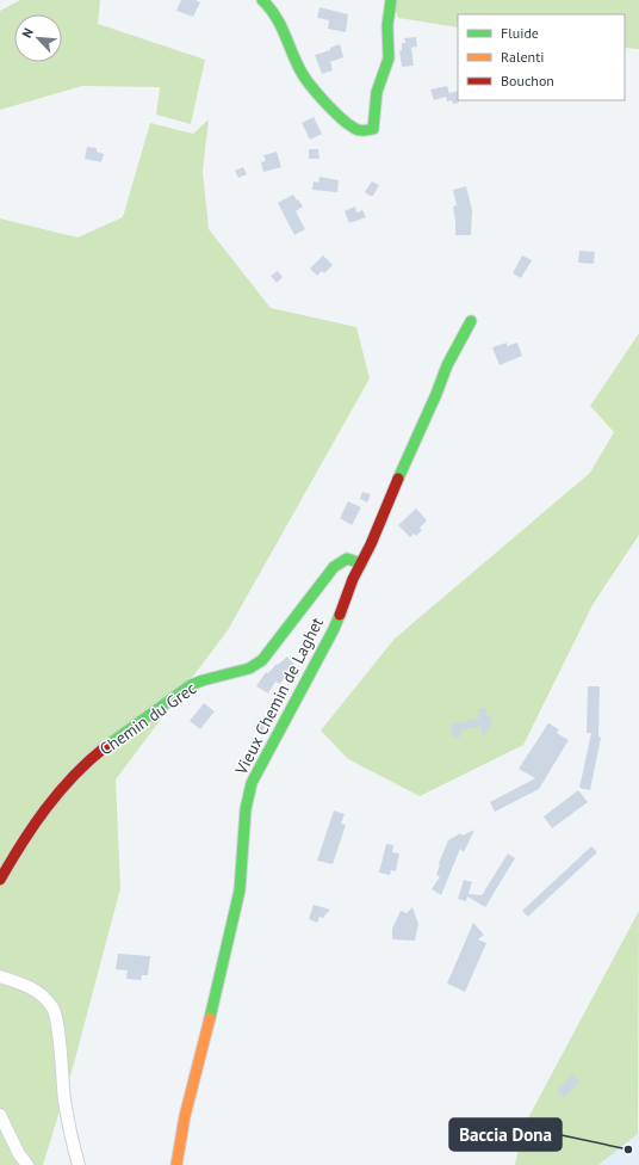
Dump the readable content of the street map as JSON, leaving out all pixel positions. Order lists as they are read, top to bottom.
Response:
{
  "streets": {
    "street": ["Vieux Chemin de Laghet", "Chemin du Grec"]
  },
  "crossings": [
    ["Vieux Chemin de Laghet", "Chemin du Grec"]
  ],
  "places": ["Baccia Dona"],
  "legend": ["Fluide", "Ralenti", "Bouchon"],
  "north": "top left"
}
